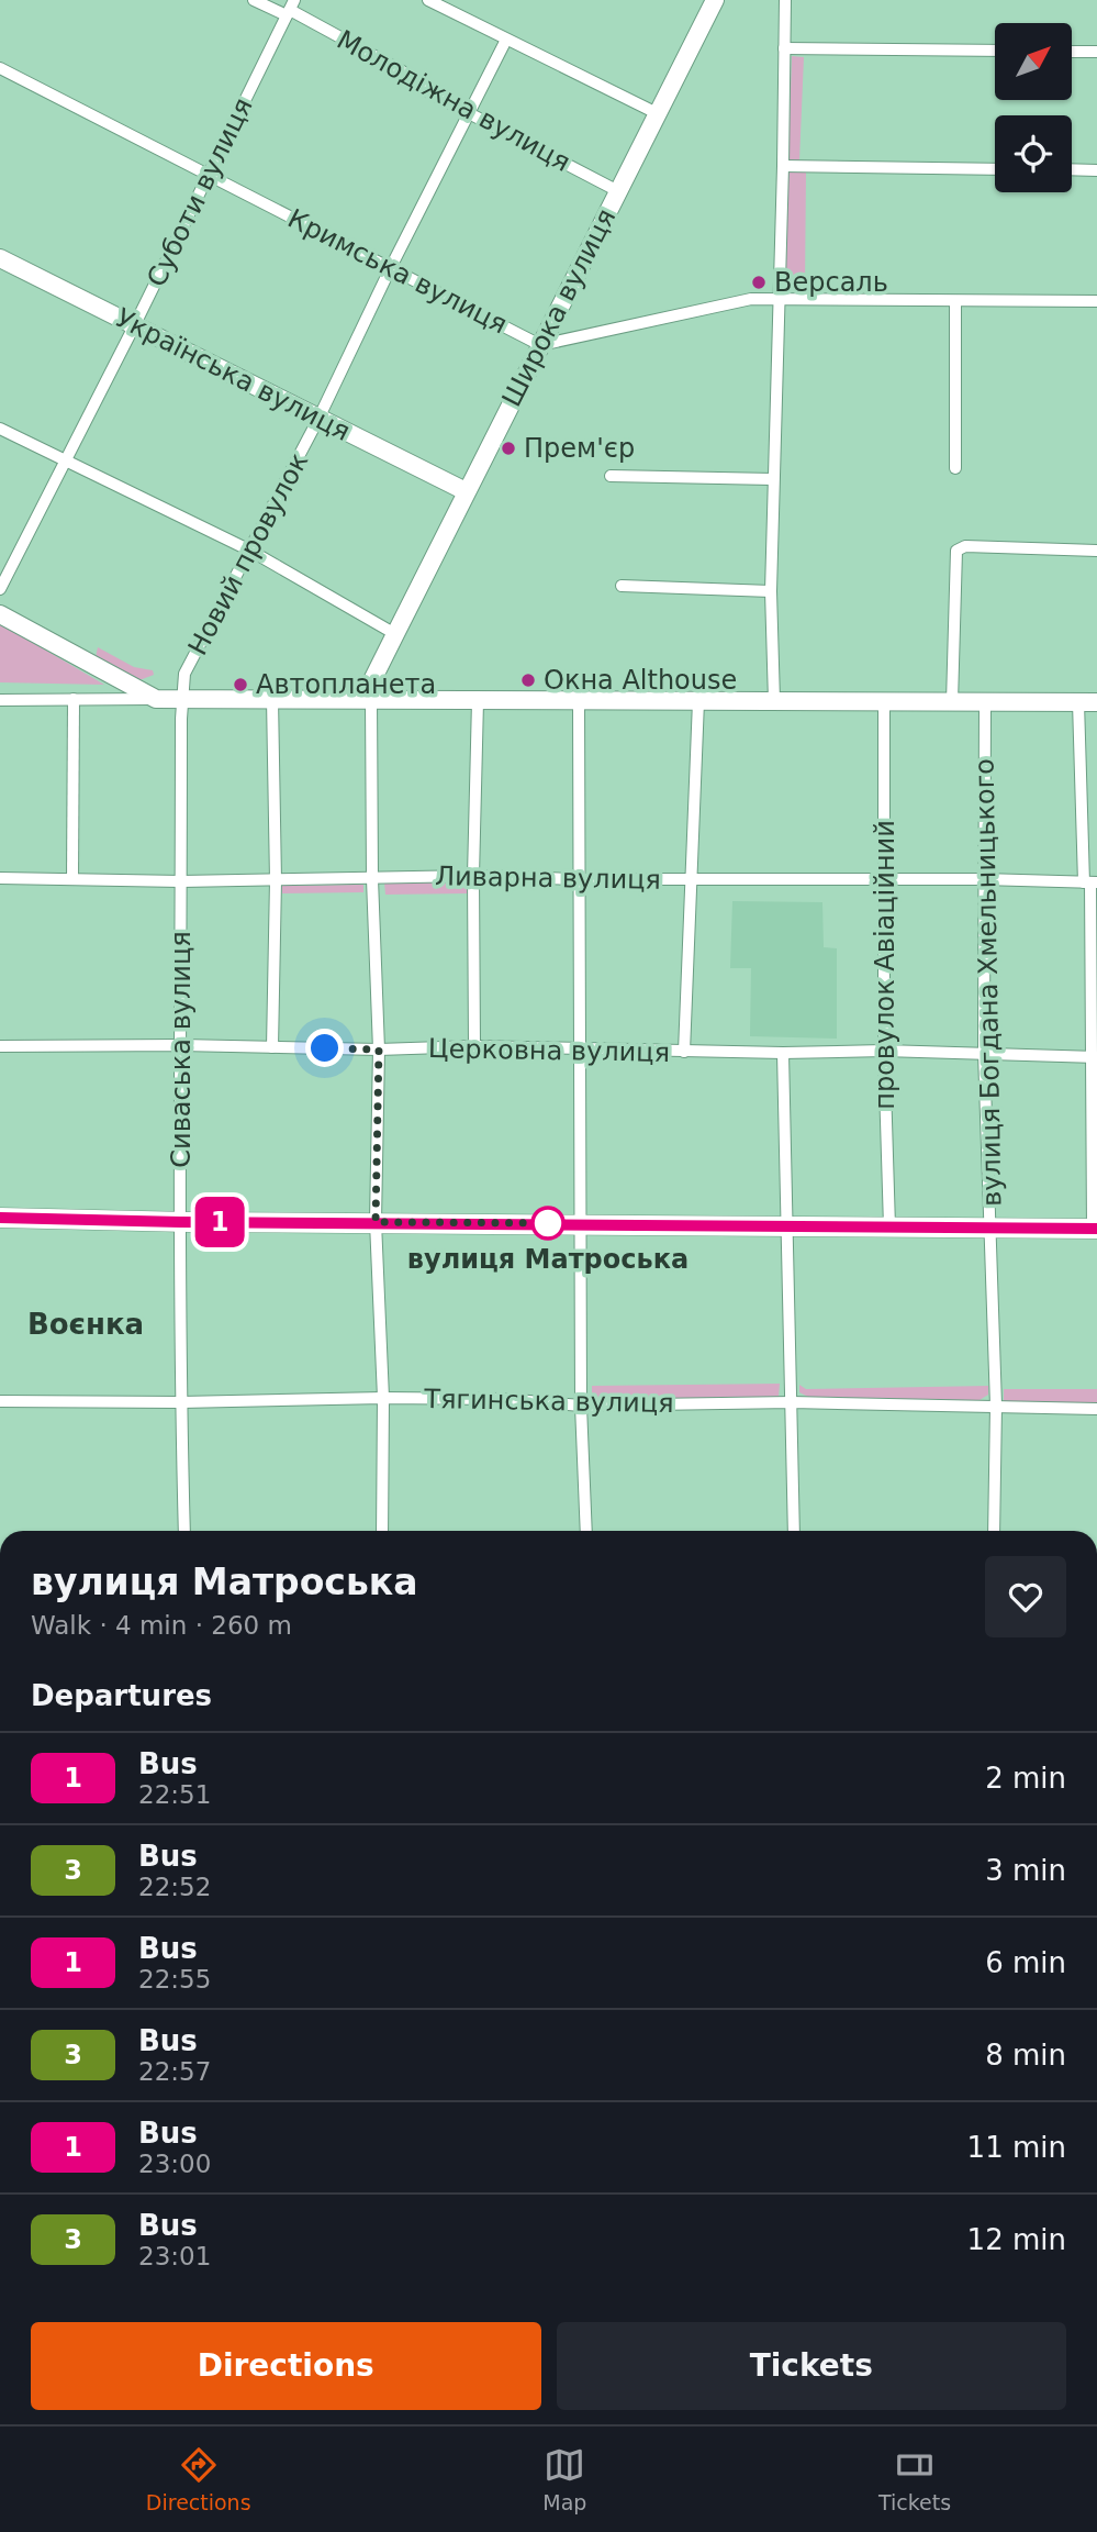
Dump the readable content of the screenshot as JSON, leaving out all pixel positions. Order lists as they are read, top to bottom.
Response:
{
  "streets": {
    "street": [
      "Молодіжна вулиця",
      "Суботи вулиця",
      "Кримська вулиця",
      "Широка вулиця",
      "Українська вулиця",
      "Новий провулок",
      "Ливарна вулиця",
      "провулок Авіаційний",
      "вулиця Богдана Хмельницького",
      "Сиваська вулиця",
      "Церковна вулиця",
      "Тягинська вулиця"
    ]
  },
  "crossings": [
    ["Молодіжна вулиця", "Суботи вулиця"],
    ["Молодіжна вулиця", "Широка вулиця"],
    ["Молодіжна вулиця", "Новий провулок"],
    ["Суботи вулиця", "Кримська вулиця"],
    ["Суботи вулиця", "Українська вулиця"],
    ["Кримська вулиця", "Широка вулиця"],
    ["Кримська вулиця", "Новий провулок"],
    ["Широка вулиця", "Українська вулиця"],
    ["Українська вулиця", "Новий провулок"],
    ["Новий провулок", "Сиваська вулиця"],
    ["Ливарна вулиця", "провулок Авіаційний"],
    ["Ливарна вулиця", "вулиця Богдана Хмельницького"],
    ["Ливарна вулиця", "Сиваська вулиця"],
    ["провулок Авіаційний", "Церковна вулиця"],
    ["вулиця Богдана Хмельницького", "Церковна вулиця"],
    ["вулиця Богдана Хмельницького", "Тягинська вулиця"],
    ["Сиваська вулиця", "Церковна вулиця"],
    ["Сиваська вулиця", "Тягинська вулиця"]
  ],
  "districts": ["Воєнка"],
  "places": [
    "Версаль",
    "Прем'єр",
    "Окна Althouse",
    "Автопланета",
    "вулиця Матроська"
  ],
  "lines": ["bus line 1"],
  "north": "top right",
  "page": {
    "on_map": "1",
    "heading": [
      ["вулиця Матроська", "Walk · 4 min · 260 m"],
      "Departures"
    ],
    "list": [
      {
        "mark": "1",
        "name": "Bus",
        "note": "22:51",
        "value": "2 min"
      },
      {
        "mark": "3",
        "name": "Bus",
        "note": "22:52",
        "value": "3 min"
      },
      {
        "mark": "1",
        "name": "Bus",
        "note": "22:55",
        "value": "6 min"
      },
      {
        "mark": "3",
        "name": "Bus",
        "note": "22:57",
        "value": "8 min"
      },
      {
        "mark": "1",
        "name": "Bus",
        "note": "23:00",
        "value": "11 min"
      },
      {
        "mark": "3",
        "name": "Bus",
        "note": "23:01",
        "value": "12 min"
      }
    ],
    "buttons": ["Directions", "Tickets"],
    "tabs": ["Directions", "Map", "Tickets"]
  }
}
